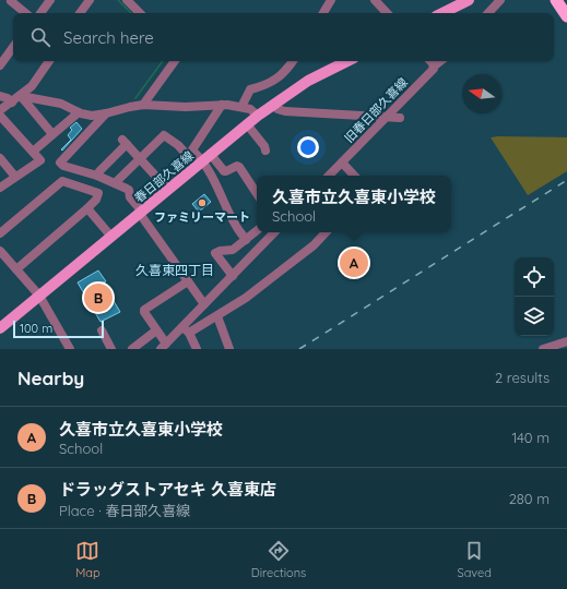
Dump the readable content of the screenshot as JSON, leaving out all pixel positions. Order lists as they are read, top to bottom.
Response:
{
  "streets": {
    "main road": ["春日部久喜線"],
    "street": ["旧春日部久喜線"]
  },
  "districts": ["久喜東四丁目"],
  "places": ["ファミリーマート"],
  "scale_bar": "100 m",
  "north": "left",
  "page": {
    "search": "Search here",
    "popup": ["久喜市立久喜東小学校", "School"],
    "pins": ["A", "B"],
    "scale": "100 m",
    "heading": ["Nearby", "2 results"],
    "list": [
      {
        "mark": "A",
        "name": "久喜市立久喜東小学校",
        "note": "School",
        "value": "140 m"
      },
      {
        "mark": "B",
        "name": "ドラッグストアセキ 久喜東店",
        "note": "Place · 春日部久喜線",
        "value": "280 m"
      }
    ],
    "nav": ["Map", "Directions", "Saved"]
  }
}
